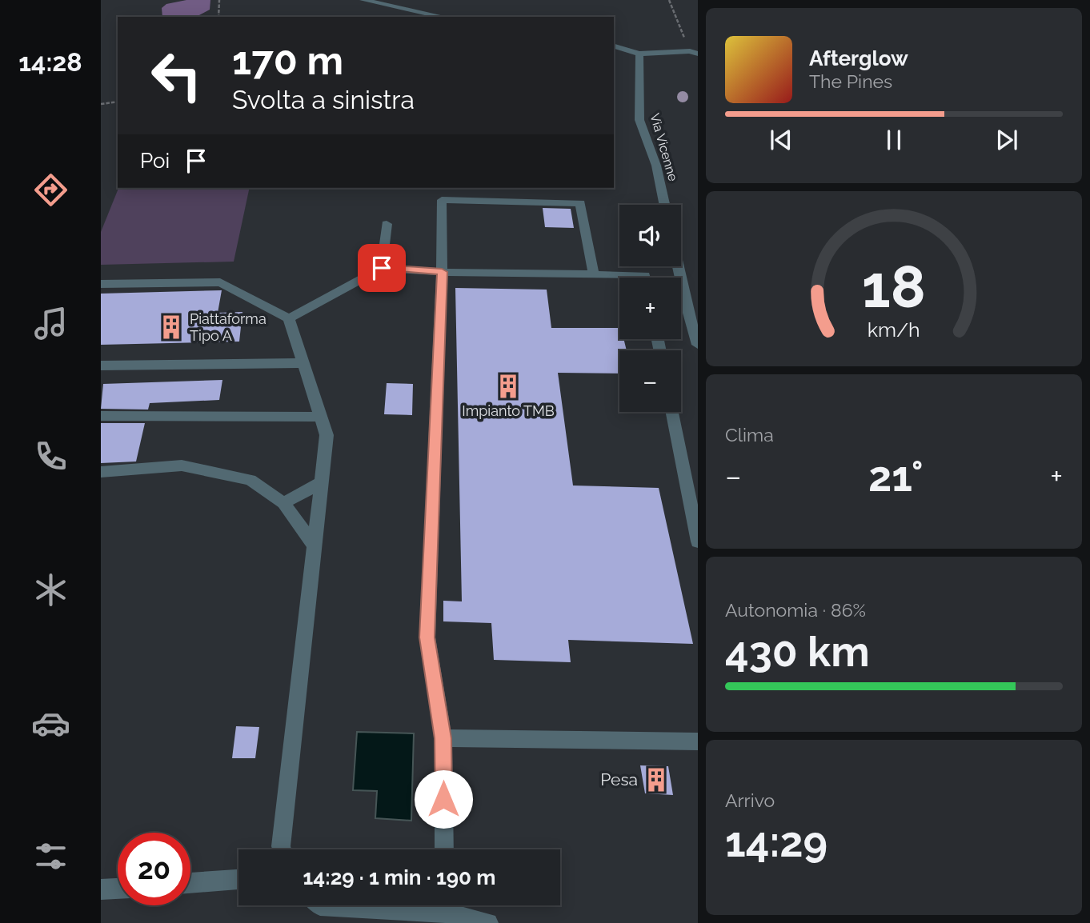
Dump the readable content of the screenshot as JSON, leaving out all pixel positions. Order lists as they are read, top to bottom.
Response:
{
  "streets": {
    "street": ["Via Vicenne"]
  },
  "places": {
    "building": ["Piattaforma Tipo A", "Impianto TMB", "Pesa"]
  },
  "page": {
    "tabs": "14:28",
    "turn": ["170 m", "Svolta a sinistra"],
    "song": ["Afterglow", "The Pines"],
    "then": "Poi",
    "map_buttons": ["+", "−"],
    "tile": [
      "Clima",
      ["Autonomia · 86%", "430 km"],
      ["Arrivo", "14:29"]
    ],
    "heat": ["−", "21°", "+"],
    "limit": "20",
    "trip": "14:29 · 1 min · 190 m",
    "gauge": ["18", "km/h"]
  }
}
